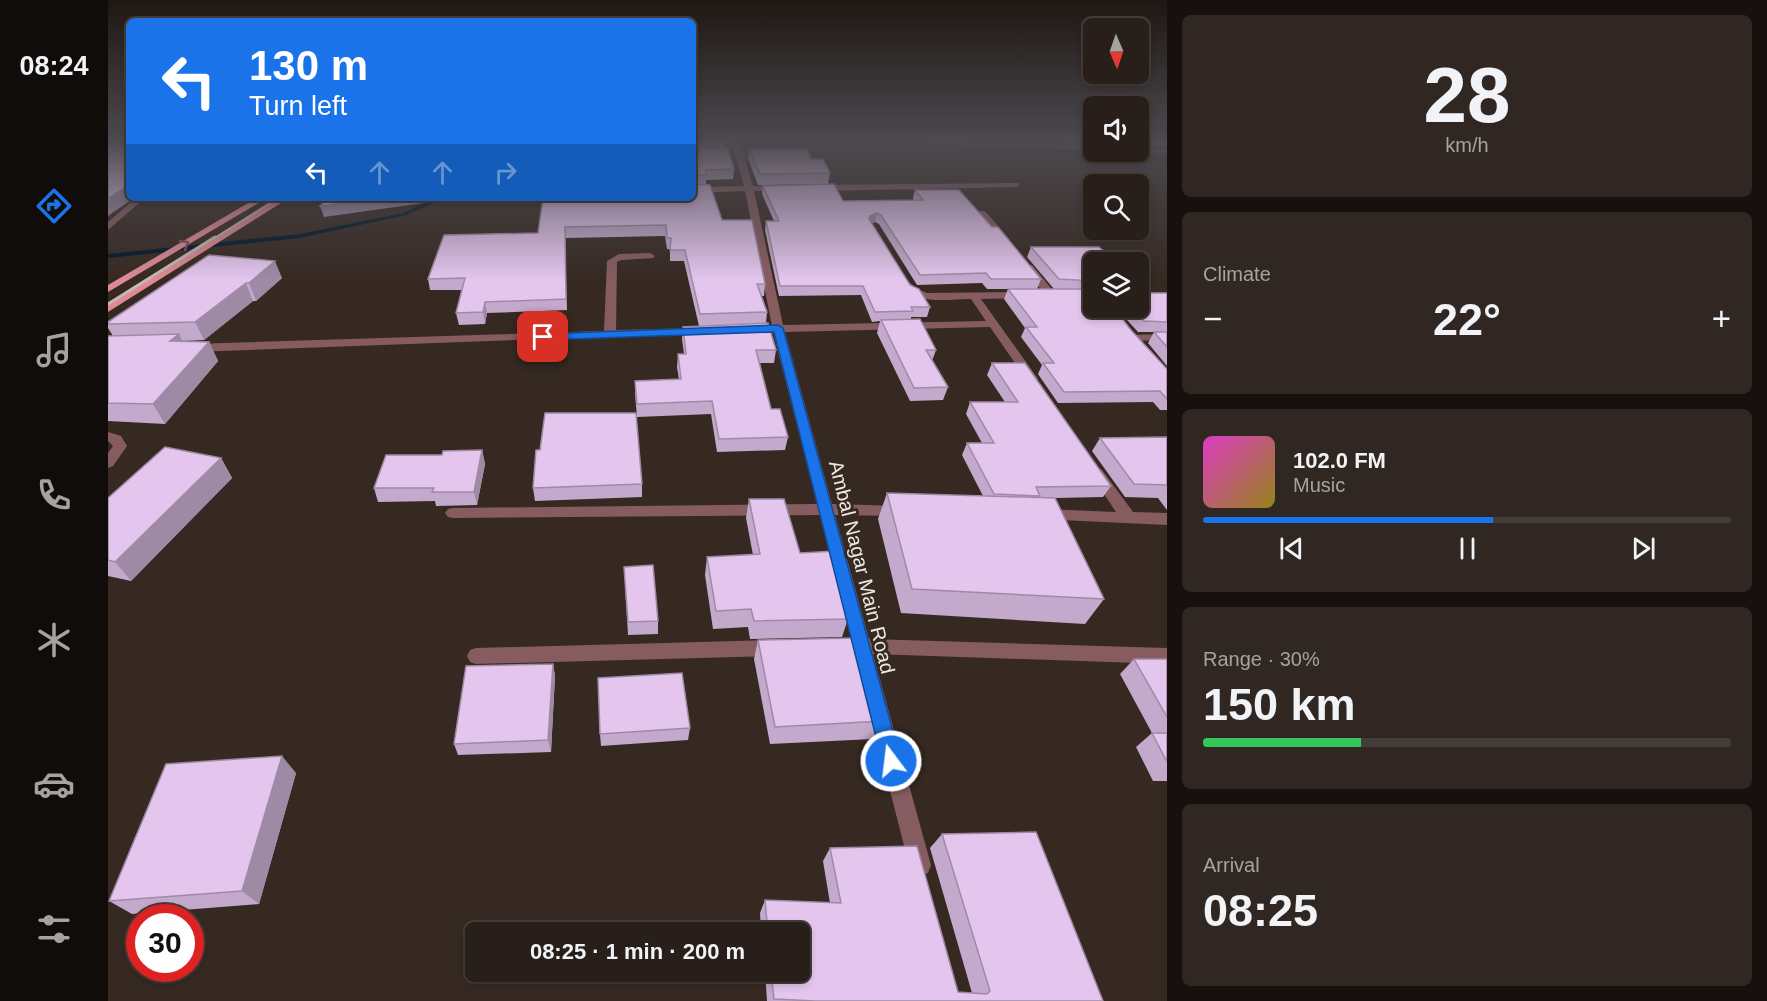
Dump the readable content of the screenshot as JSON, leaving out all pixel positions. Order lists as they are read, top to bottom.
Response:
{
  "streets": {
    "street": ["Ambal Nagar Main Road"]
  },
  "north": "bottom",
  "page": {
    "tabs": "08:24",
    "tile": [
      ["28", "km/h"],
      "Climate",
      ["Range · 30%", "150 km"],
      ["Arrival", "08:25"]
    ],
    "turn": ["130 m", "Turn left"],
    "heat": ["−", "22°", "+"],
    "song": ["102.0 FM", "Music"],
    "limit": "30",
    "trip": "08:25 · 1 min · 200 m"
  }
}
